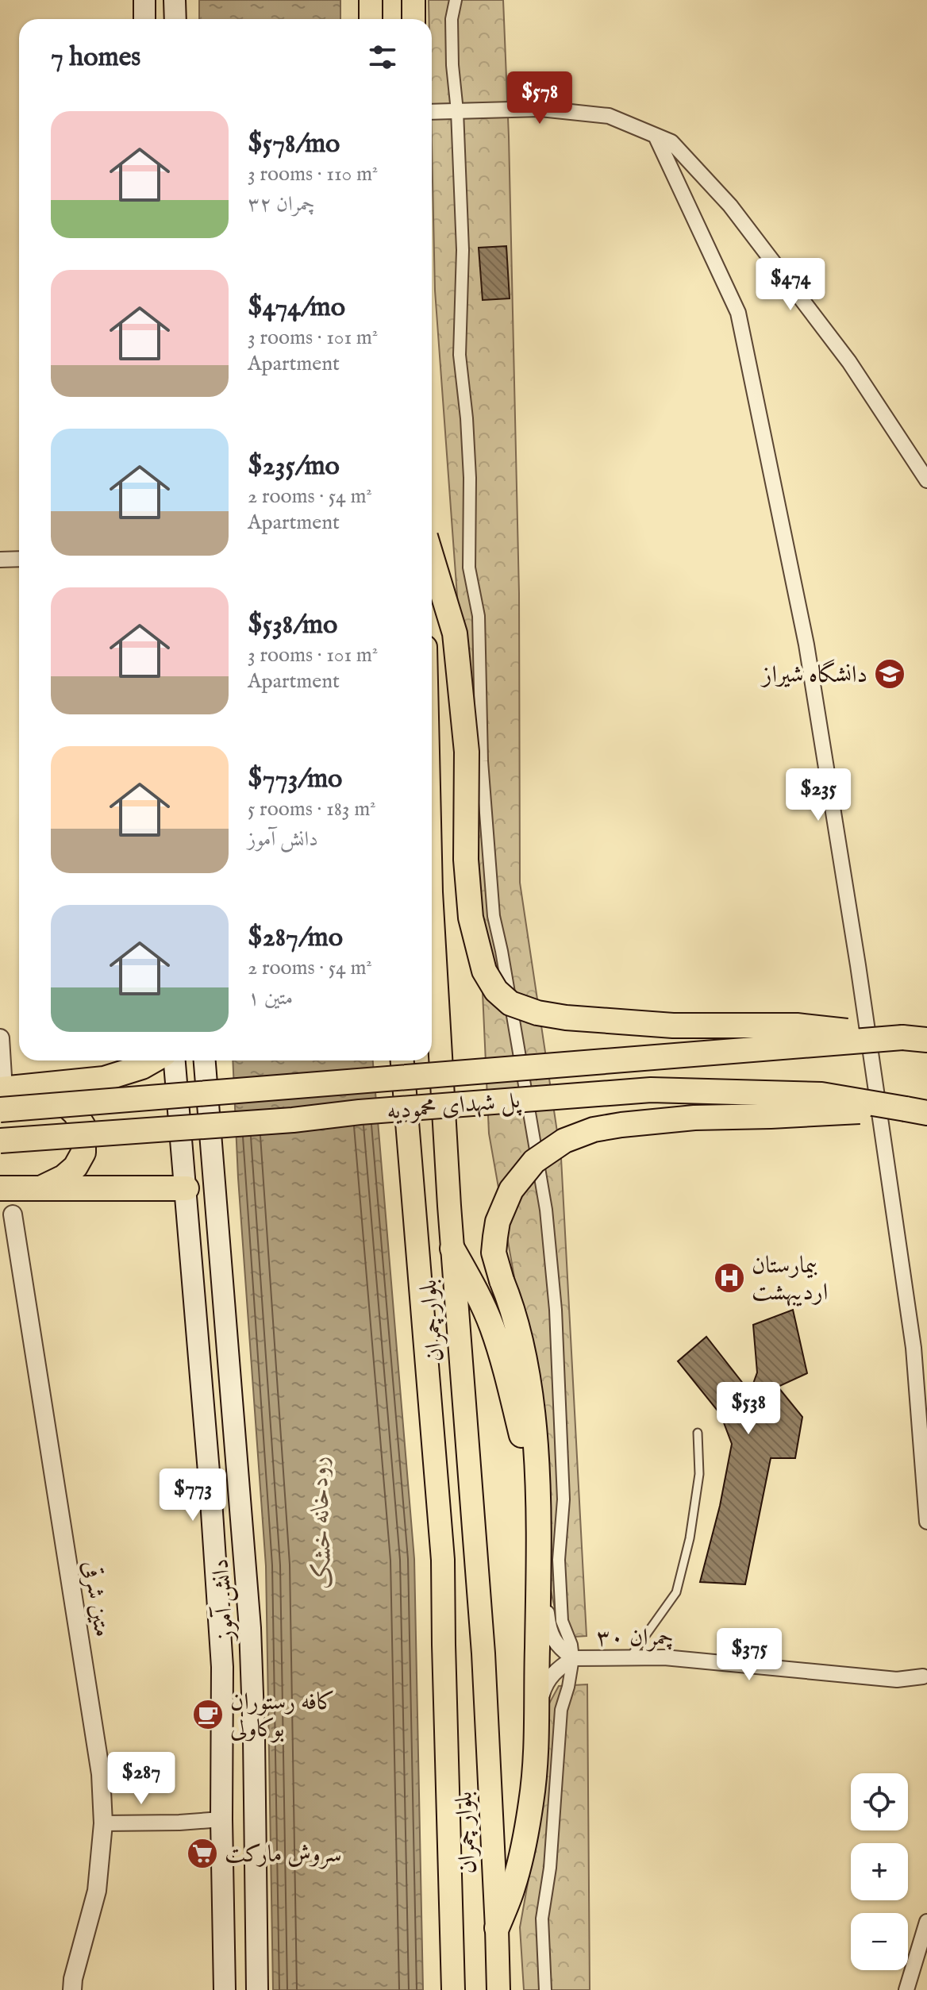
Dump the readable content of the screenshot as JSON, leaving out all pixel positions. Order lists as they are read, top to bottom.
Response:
{
  "streets": {
    "highway": ["پل شهدای محمودیه"],
    "main road": ["بلوار چمران", "دانش آموز"],
    "street": ["متین شرقی", "۳۰ چمران"]
  },
  "water": ["رودخانه خشک"],
  "places": {
    "school or university": ["دانشگاه شیراز"],
    "hospital": ["بیمارستان اردیبهشت"],
    "cafe": ["کافه رستوران بوکاولی"],
    "supermarket": ["سروش مارکت"]
  },
  "page": {
    "heading": "7 homes",
    "price": [
      "$578",
      "$474",
      "$235",
      "$538",
      "$773",
      "$375",
      "$287"
    ],
    "list": [
      {
        "name": "$578/mo",
        "note": "3 rooms · 110 m² · ۳۲ چمران"
      },
      {
        "name": "$474/mo",
        "note": "3 rooms · 101 m² · Apartment"
      },
      {
        "name": "$235/mo",
        "note": "2 rooms · 54 m² · Apartment"
      },
      {
        "name": "$538/mo",
        "note": "3 rooms · 101 m² · Apartment"
      },
      {
        "name": "$773/mo",
        "note": "5 rooms · 183 m² · دانش آموز"
      },
      {
        "name": "$287/mo",
        "note": "2 rooms · 54 m² · متین ۱"
      }
    ],
    "map_buttons": ["+", "−"]
  }
}
